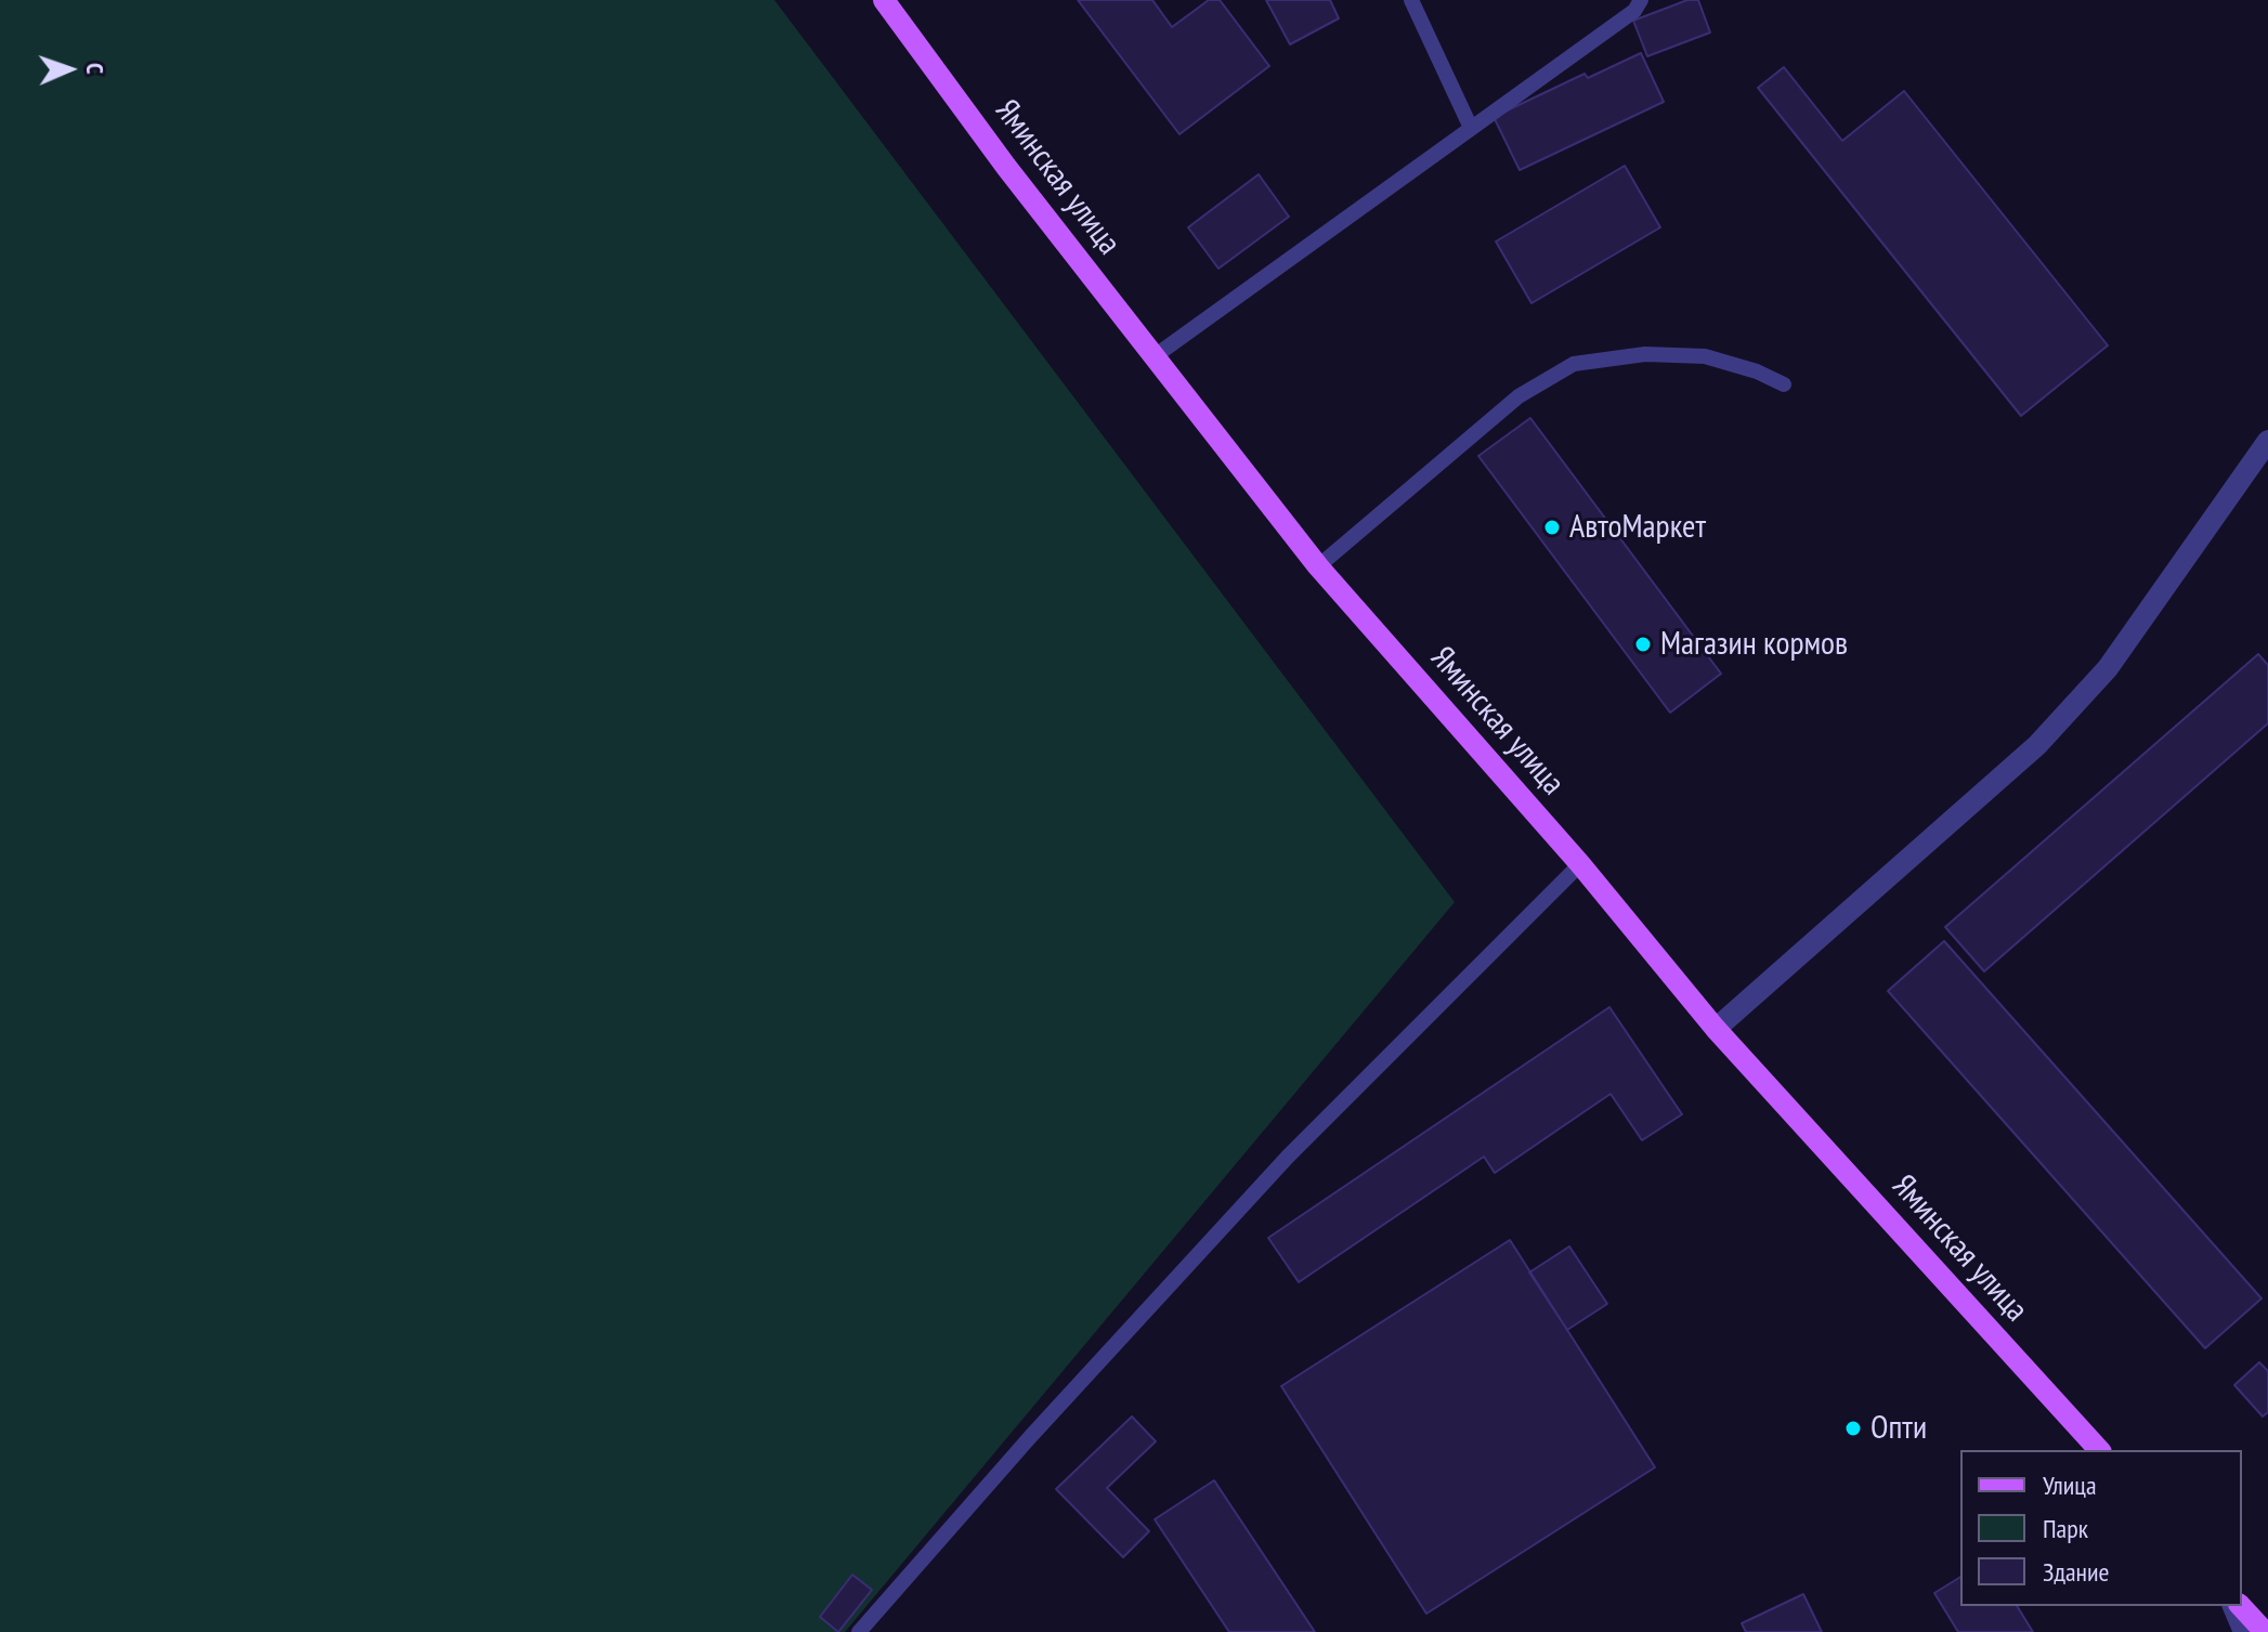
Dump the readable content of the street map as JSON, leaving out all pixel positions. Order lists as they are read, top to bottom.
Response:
{
  "streets": {
    "main road": ["Яминская улица"]
  },
  "places": ["АвтоМаркет", "Магазин кормов", "Опти"],
  "legend": ["Улица", "Парк", "Здание"],
  "north": "right"
}
